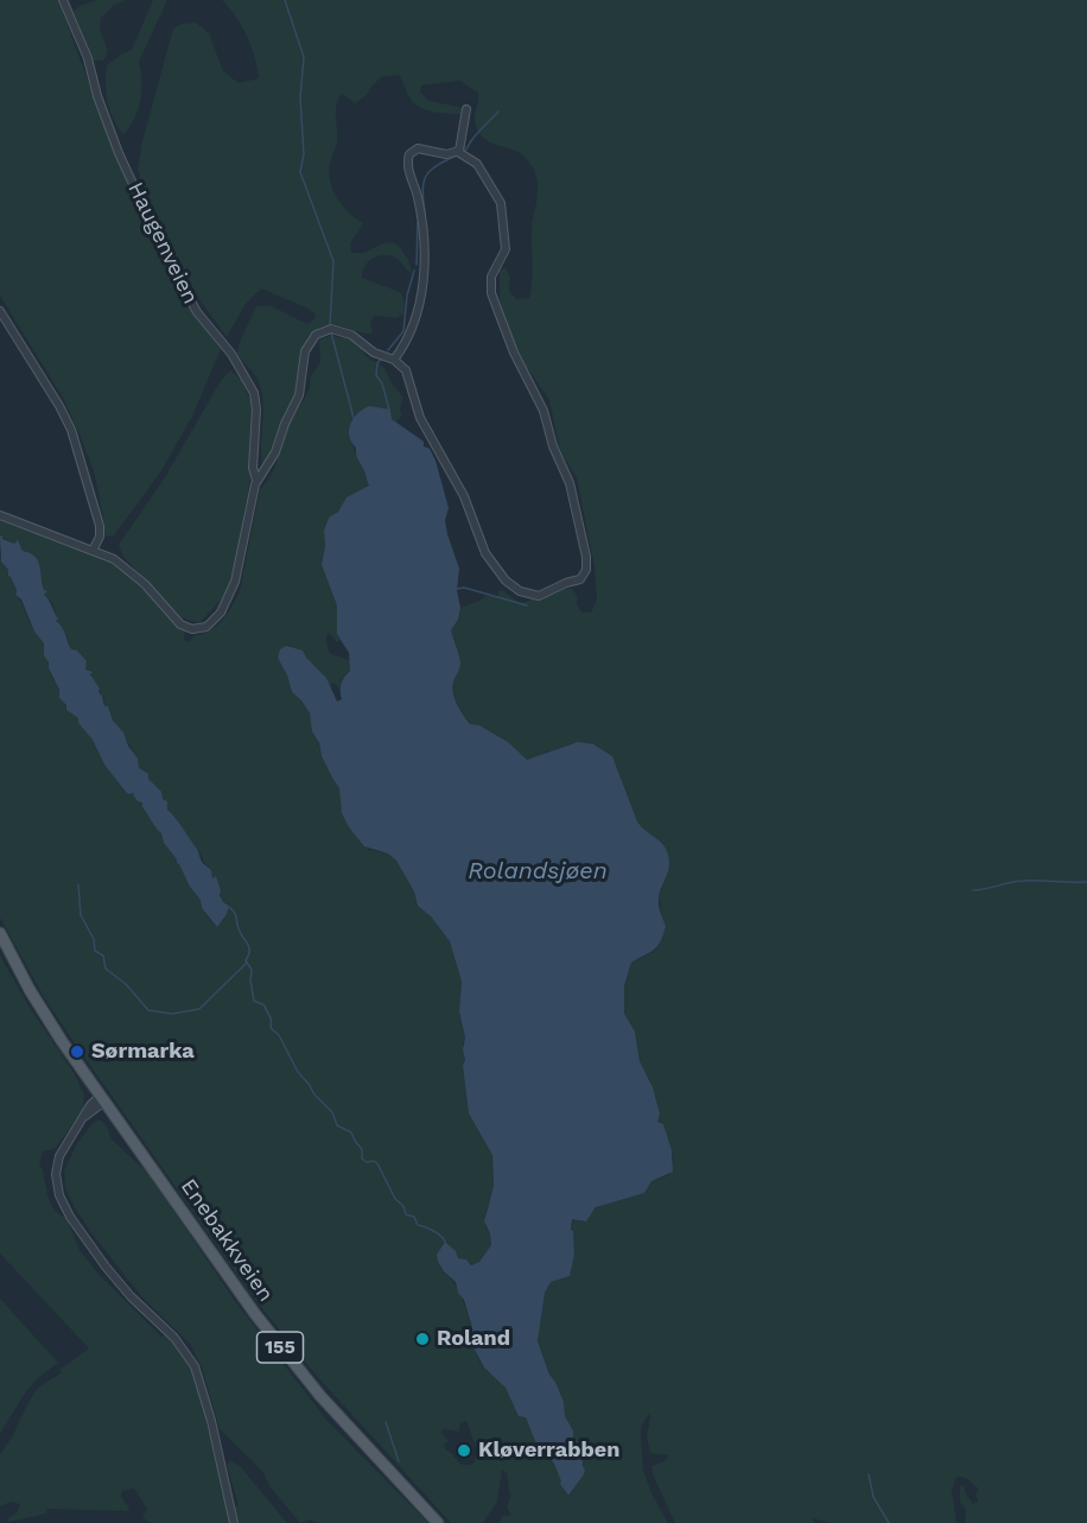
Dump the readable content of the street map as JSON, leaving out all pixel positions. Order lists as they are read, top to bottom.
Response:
{
  "streets": {
    "main road": ["Enebakkveien", "155"],
    "street": ["Haugenveien"]
  },
  "water": ["Rolandsjøen"],
  "places": ["Sørmarka", "Roland", "Kløverrabben"]
}
